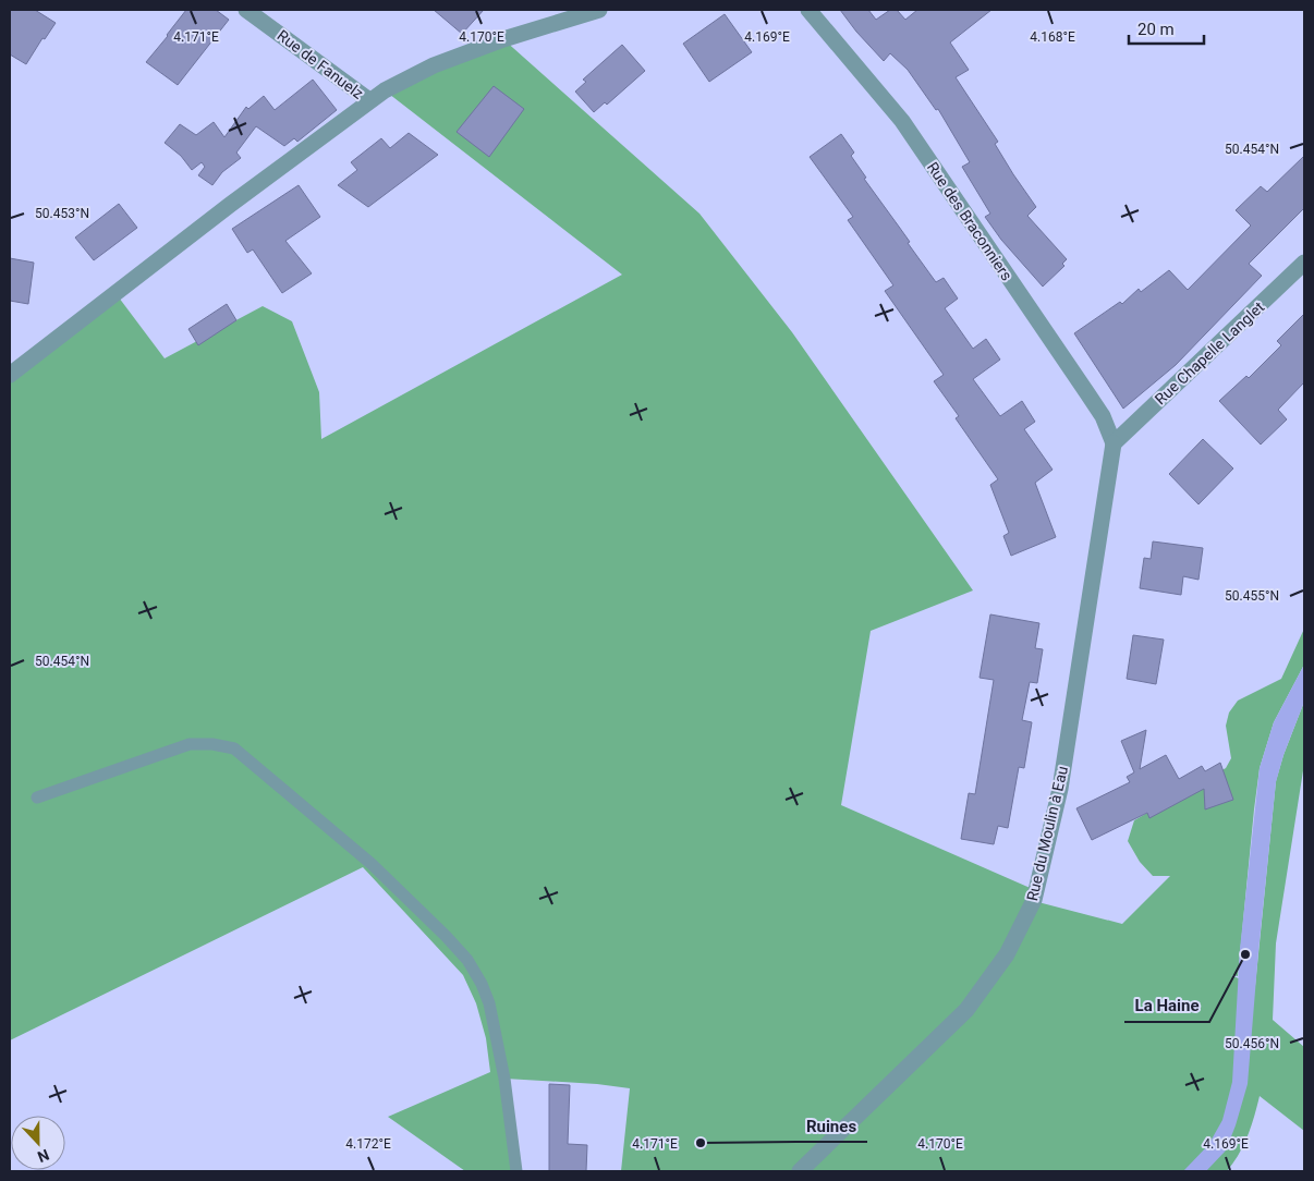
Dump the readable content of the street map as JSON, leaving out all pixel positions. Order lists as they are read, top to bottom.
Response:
{
  "streets": {
    "street": [
      "Rue de Fanuelz",
      "Rue des Braconniers",
      "Rue Chapelle Langlet",
      "Rue du Moulin à Eau"
    ]
  },
  "crossings": [
    ["Rue des Braconniers", "Rue Chapelle Langlet"],
    ["Rue des Braconniers", "Rue du Moulin à Eau"],
    ["Rue Chapelle Langlet", "Rue du Moulin à Eau"]
  ],
  "places": ["La Haine", "Ruines"],
  "scale_bar": "20 m",
  "north": "bottom",
  "coordinates": [
    "4.171°E",
    "4.170°E",
    "4.169°E",
    "4.168°E",
    "50.454°N",
    "50.453°N",
    "50.455°N",
    "50.456°N",
    "4.172°E"
  ]
}
